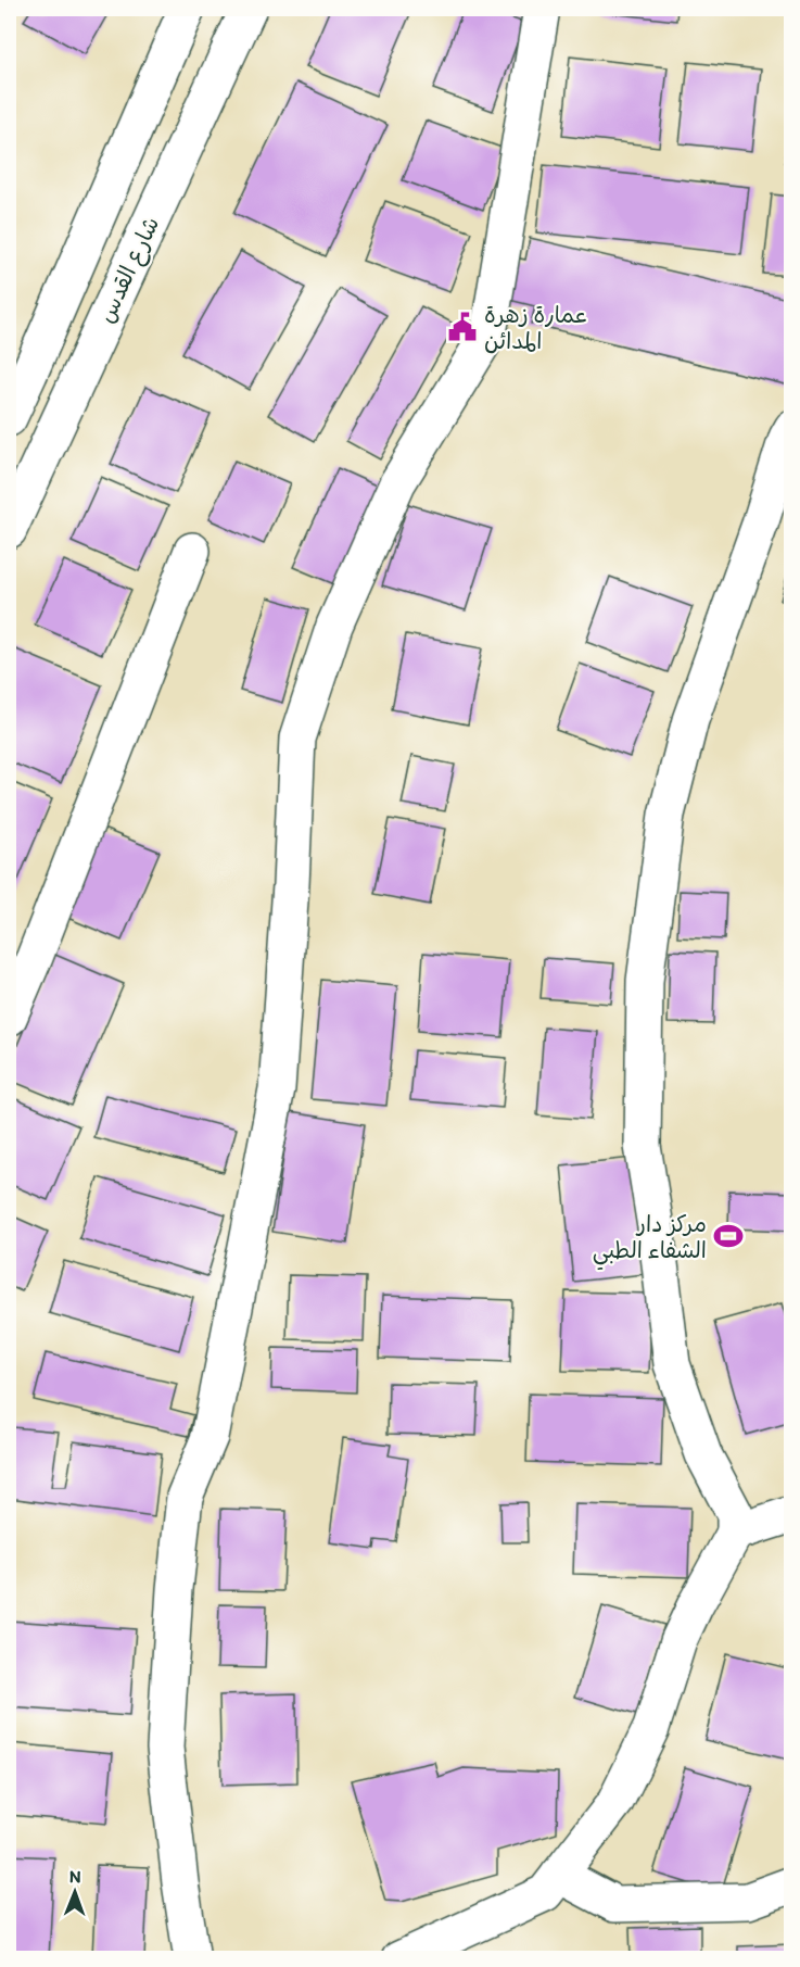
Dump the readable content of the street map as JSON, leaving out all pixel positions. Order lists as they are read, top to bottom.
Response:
{
  "streets": {
    "street": ["شارع القدس"]
  },
  "places": {
    "public building": ["عمارة زهرة المدائن"],
    "sports": ["مركز دار الشفاء الطبي"]
  },
  "north": "top"
}
